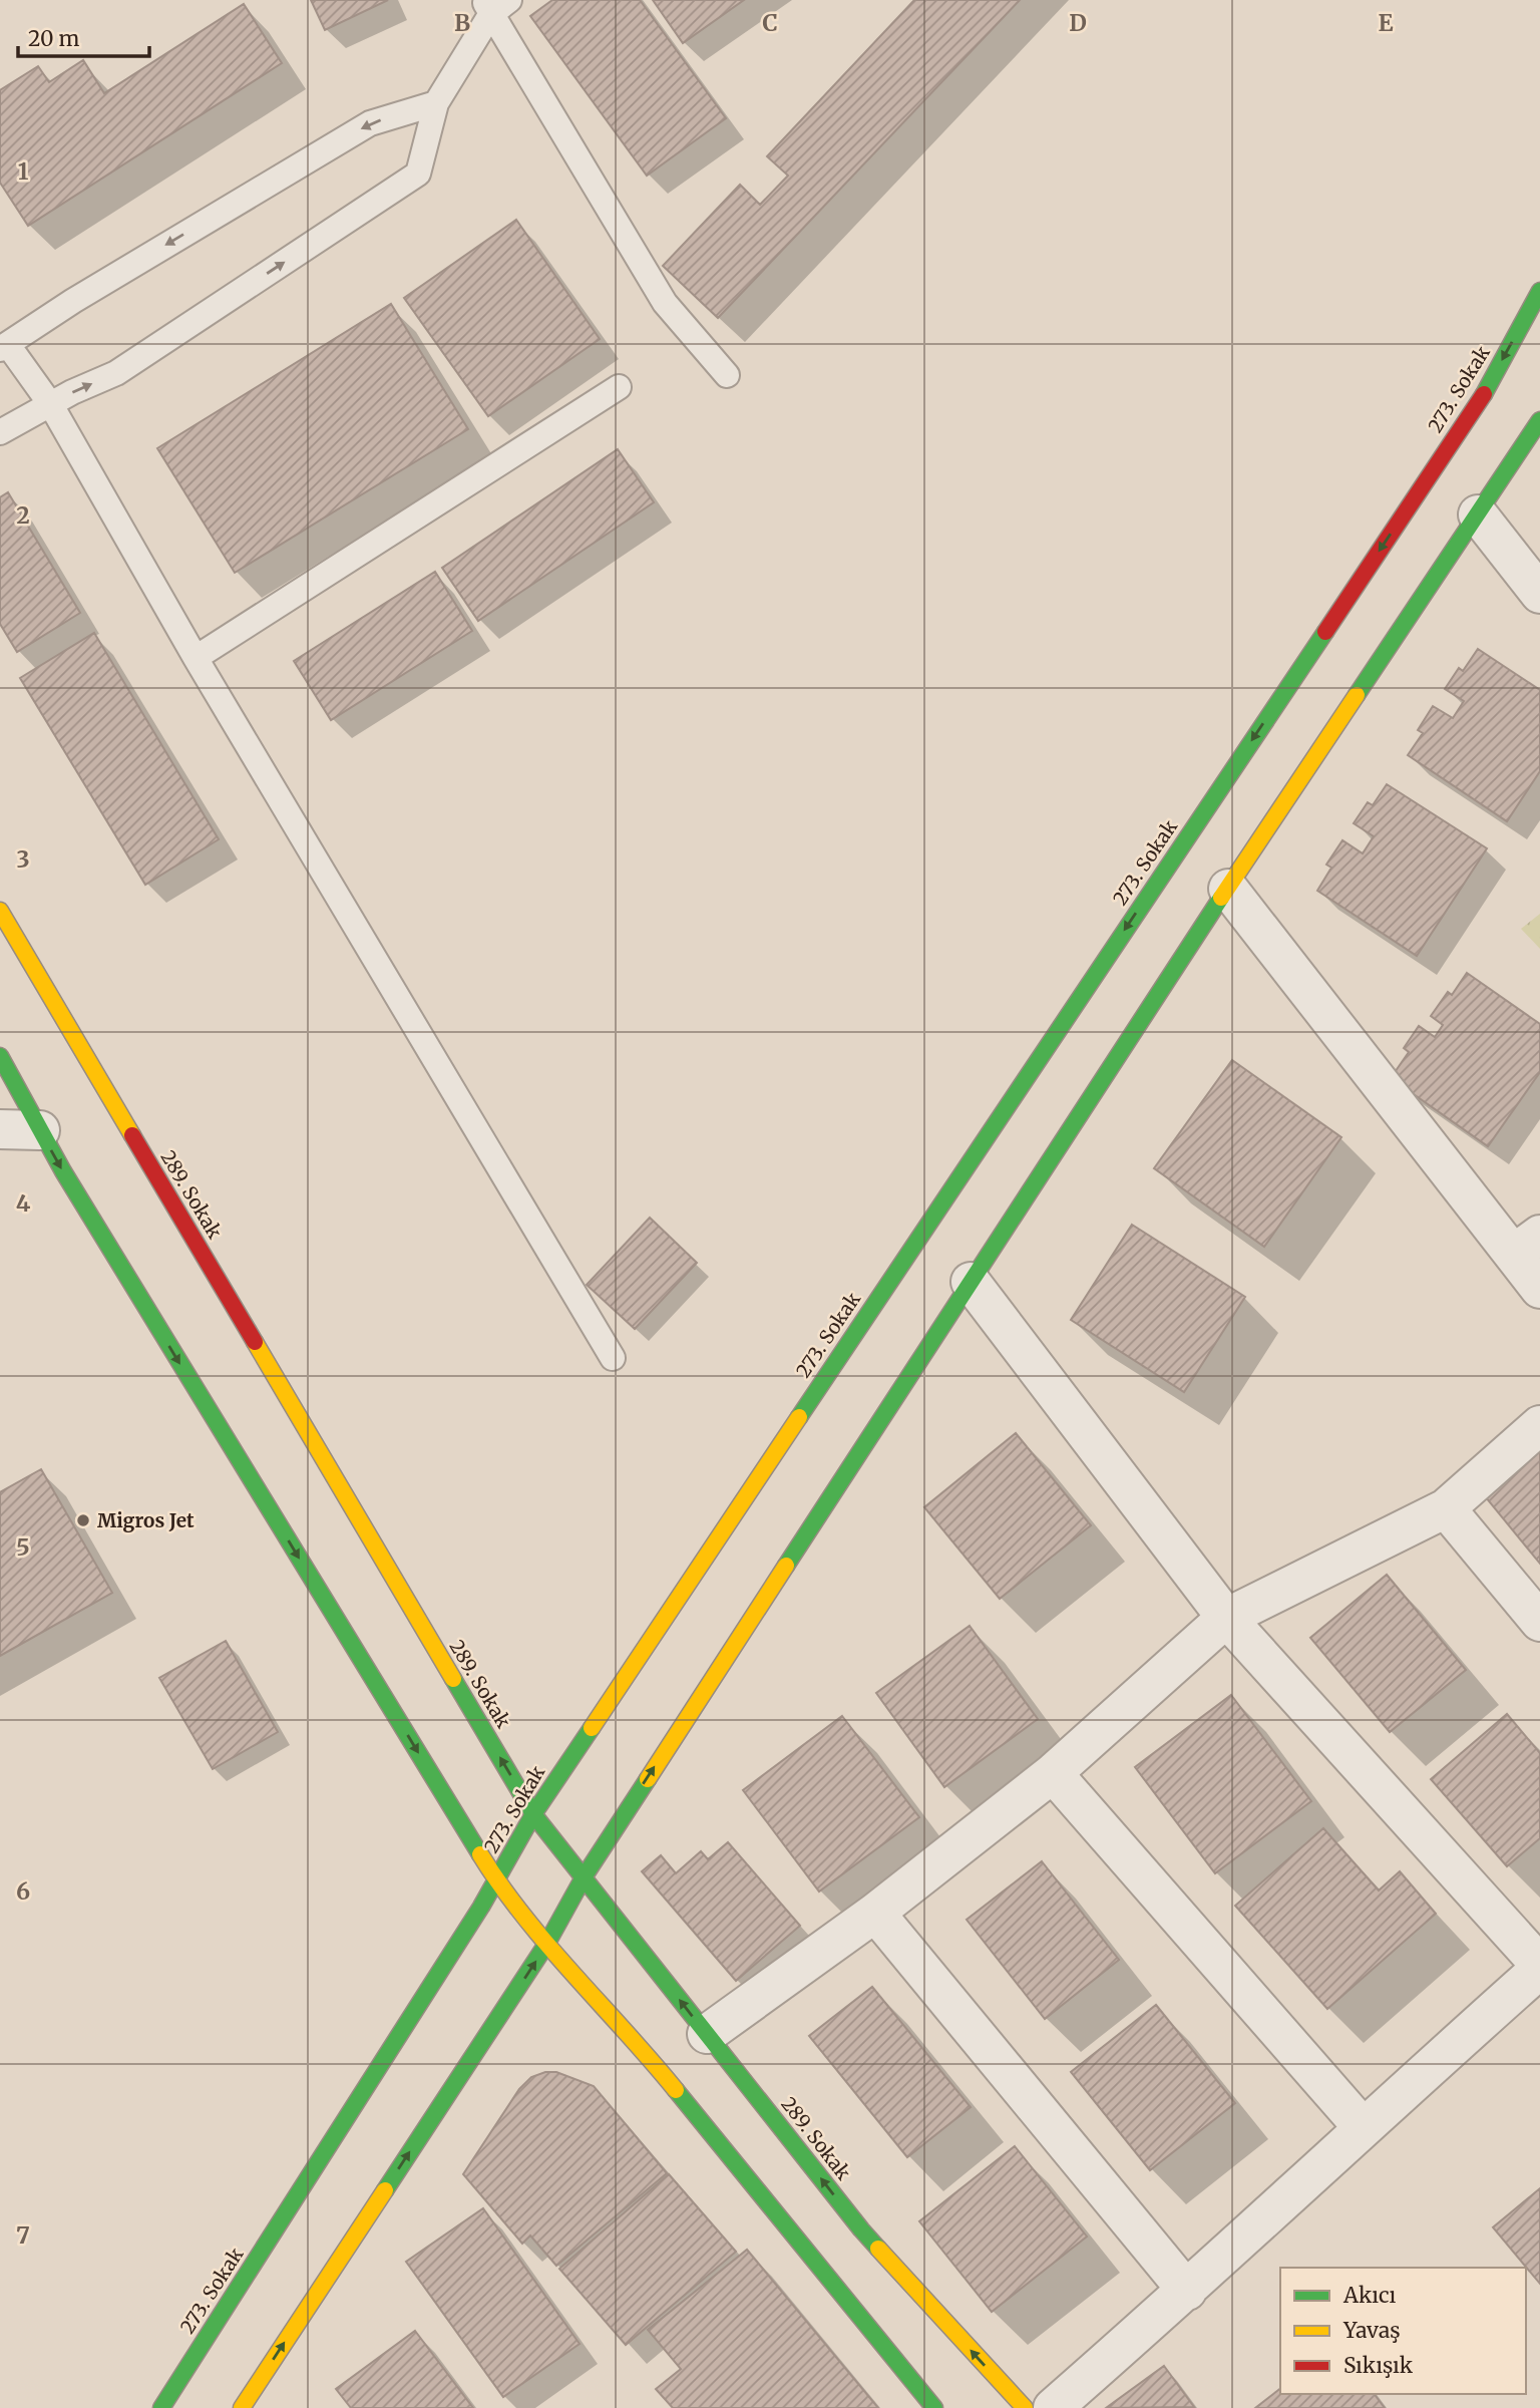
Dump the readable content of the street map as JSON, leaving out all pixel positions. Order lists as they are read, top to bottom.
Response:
{
  "streets": {
    "street": ["273. Sokak", "289. Sokak"]
  },
  "crossings": [
    ["273. Sokak", "289. Sokak"]
  ],
  "places": ["Migros Jet"],
  "legend": ["Akıcı", "Yavaş", "Sıkışık"],
  "scale_bar": "20 m",
  "grid": {
    "columns": [
      "B",
      "C",
      "D",
      "E"
    ],
    "rows": [
      "1",
      "2",
      "3",
      "4",
      "5",
      "6",
      "7"
    ]
  }
}
